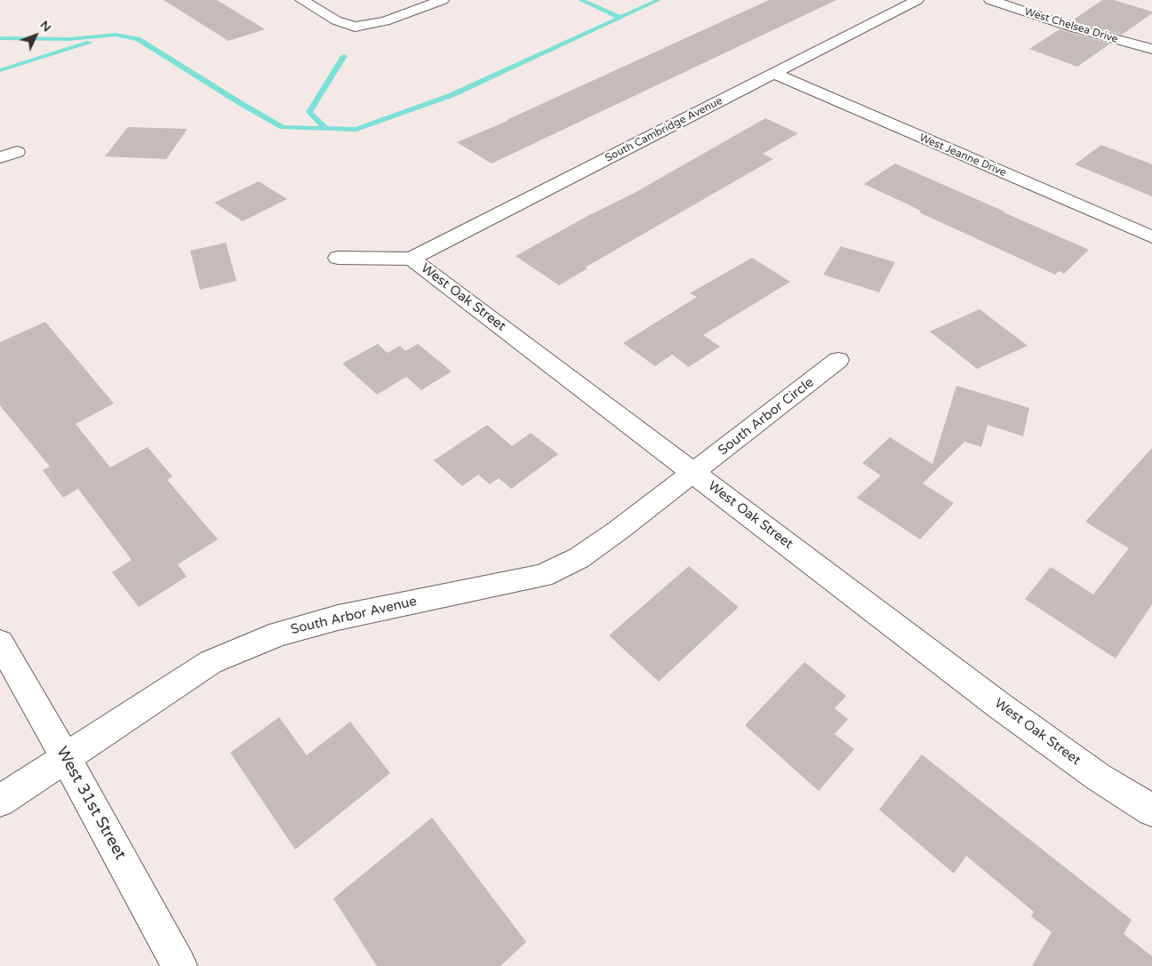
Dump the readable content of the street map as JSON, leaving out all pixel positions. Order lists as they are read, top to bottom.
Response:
{
  "streets": {
    "street": [
      "West Chelsea Drive",
      "South Cambridge Avenue",
      "West Jeanne Drive",
      "West Oak Street",
      "South Arbor Circle",
      "South Arbor Avenue",
      "West 31st Street"
    ]
  },
  "crossings": [
    ["South Cambridge Avenue", "West Jeanne Drive"],
    ["South Cambridge Avenue", "West Oak Street"],
    ["West Oak Street", "South Arbor Circle"],
    ["West Oak Street", "South Arbor Avenue"],
    ["South Arbor Circle", "South Arbor Avenue"],
    ["South Arbor Avenue", "West 31st Street"]
  ],
  "north": "top right"
}
